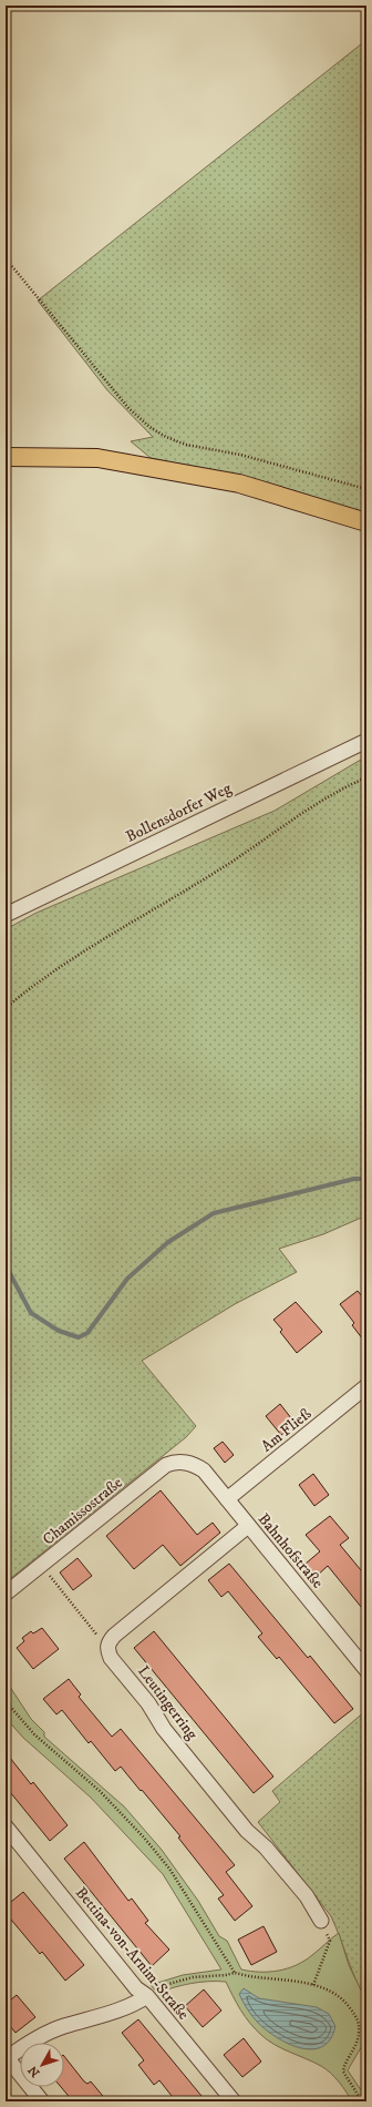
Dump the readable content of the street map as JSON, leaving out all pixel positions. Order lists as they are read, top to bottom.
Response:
{
  "streets": {
    "street": [
      "Bollensdorfer Weg",
      "Am Fließ",
      "Chamissostraße",
      "Bahnhofstraße",
      "Leutingerring",
      "Bettina-von-Arnim-Straße"
    ]
  },
  "crossings": [
    ["Am Fließ", "Bahnhofstraße"],
    ["Chamissostraße", "Bahnhofstraße"]
  ],
  "north": "bottom left"
}
